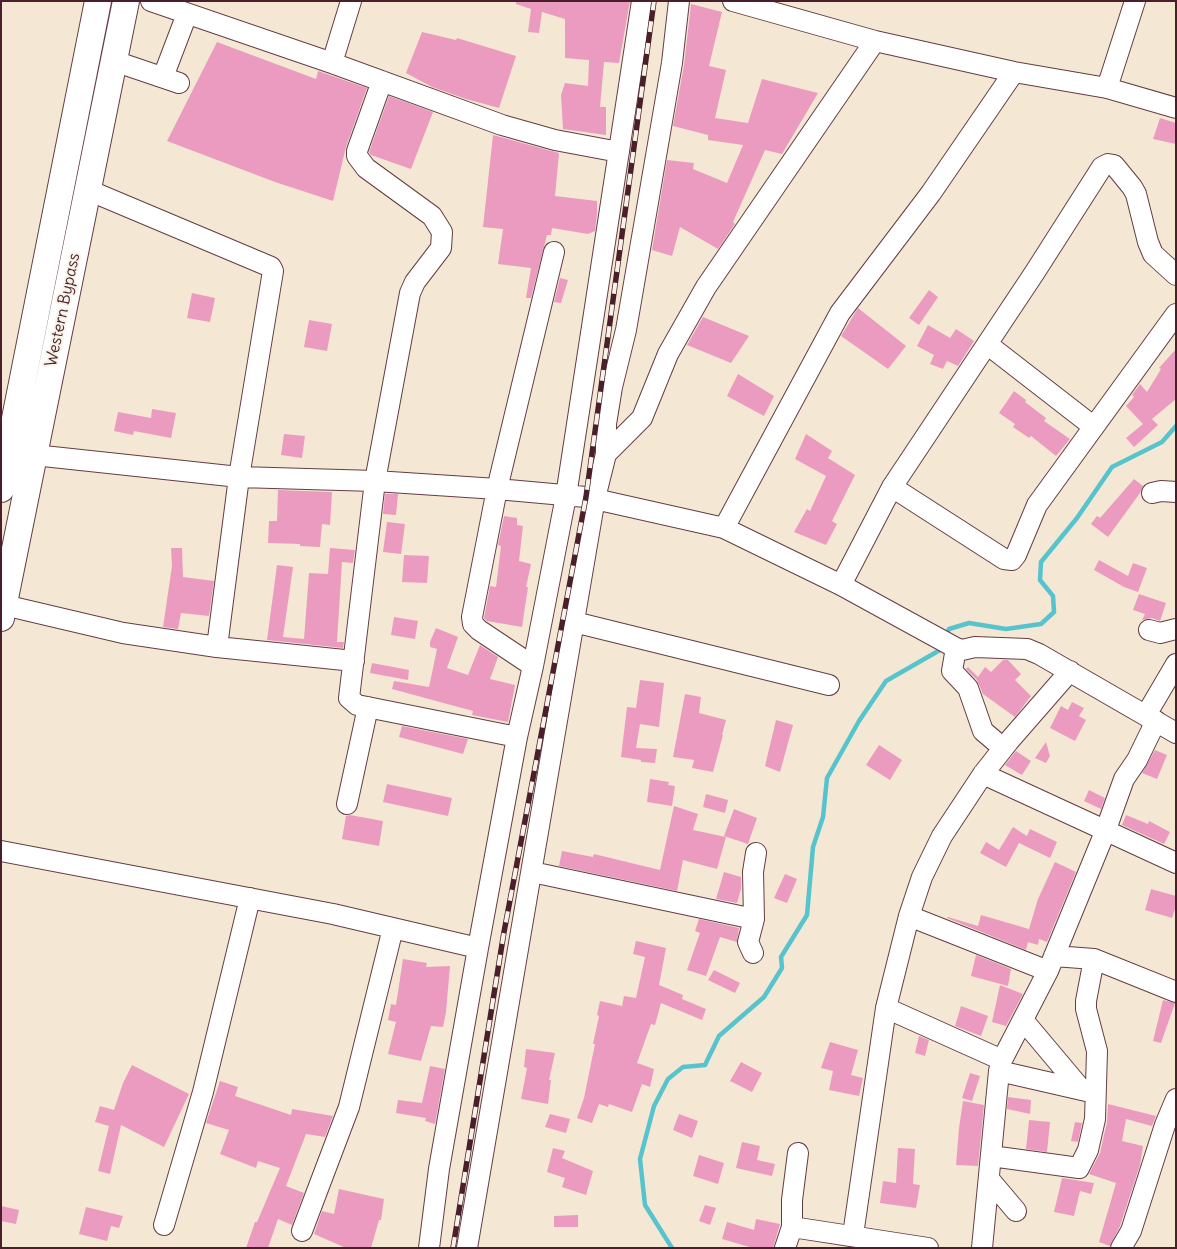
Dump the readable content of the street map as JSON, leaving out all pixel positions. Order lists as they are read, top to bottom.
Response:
{
  "streets": {
    "main road": ["Western Bypass"]
  }
}
